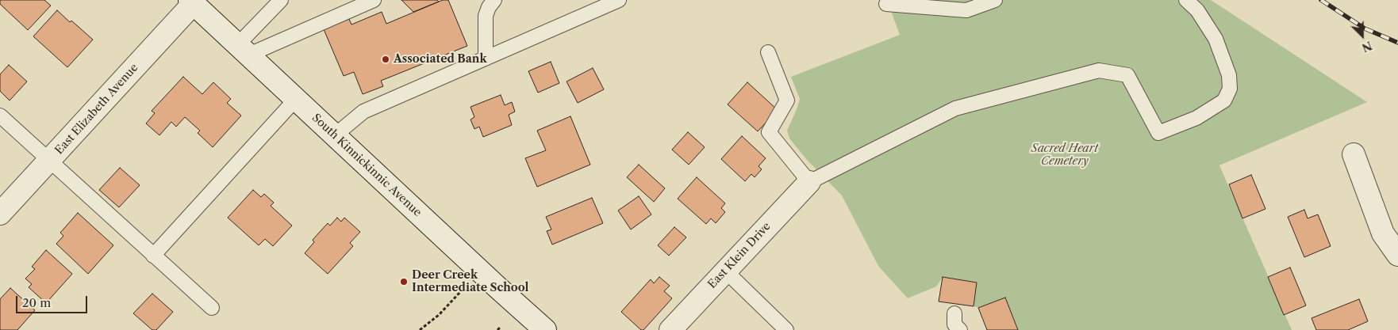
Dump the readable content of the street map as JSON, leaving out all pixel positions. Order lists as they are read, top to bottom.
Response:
{
  "streets": {
    "street": ["East Elizabeth Avenue", "South Kinnickinnic Avenue", "East Klein Drive"]
  },
  "crossings": [
    ["East Elizabeth Avenue", "South Kinnickinnic Avenue"]
  ],
  "parks": ["Sacred Heart Cemetery"],
  "places": ["Associated Bank", "Deer Creek Intermediate School"],
  "scale_bar": "20 m",
  "north": "bottom right"
}
